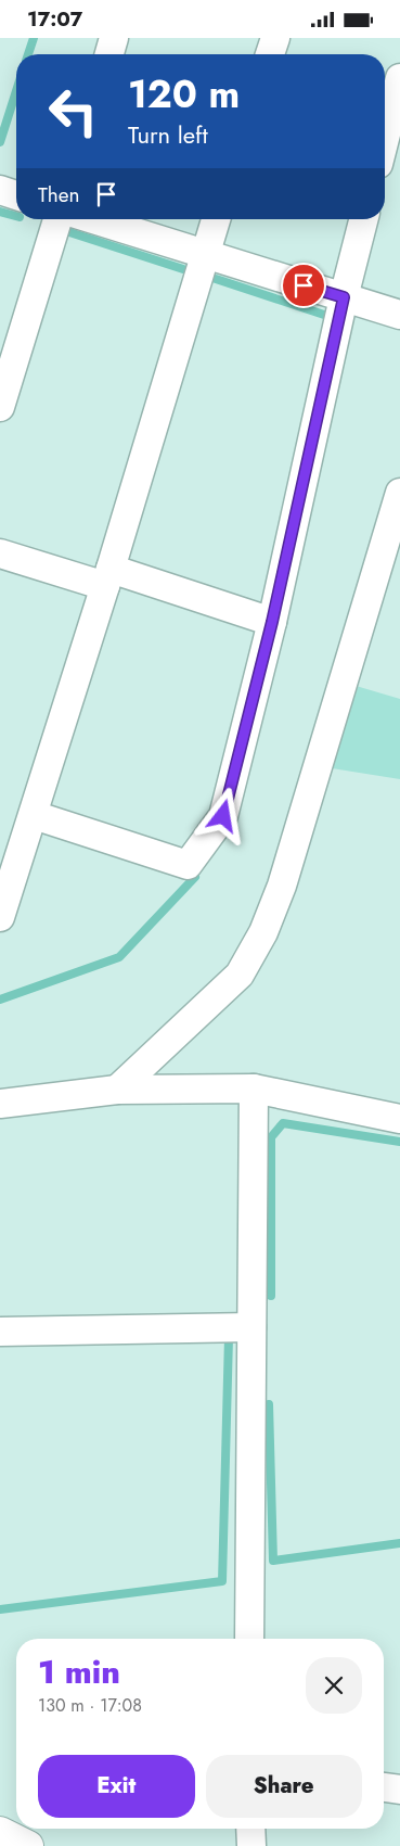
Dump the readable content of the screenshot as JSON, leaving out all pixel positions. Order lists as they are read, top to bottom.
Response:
{
  "page": {
    "status": "17:07",
    "turn": ["120 m", "Turn left"],
    "then": "Then",
    "heading": ["1 min", "130 m · 17:08"],
    "buttons": ["Exit", "Share"]
  }
}
